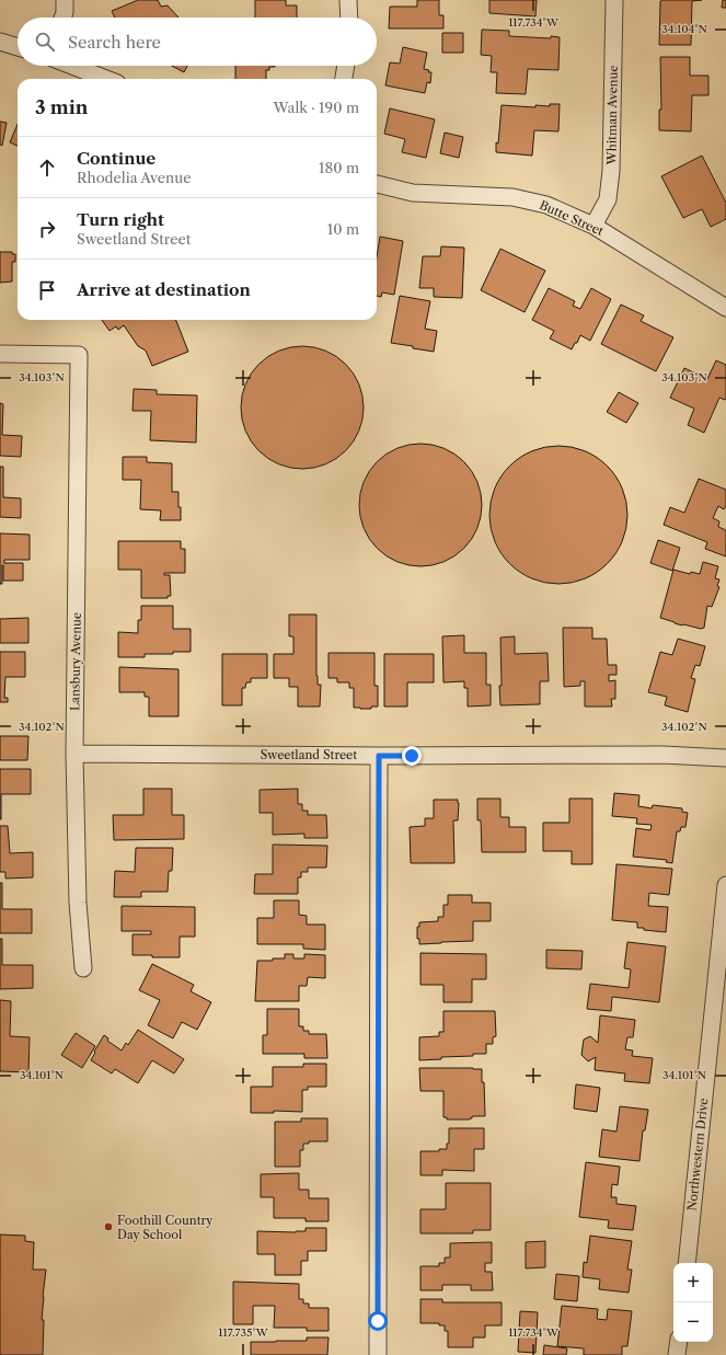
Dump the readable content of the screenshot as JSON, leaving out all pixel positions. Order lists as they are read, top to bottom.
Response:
{
  "streets": {
    "street": [
      "Whitman Avenue",
      "Butte Street",
      "Lansbury Avenue",
      "Sweetland Street",
      "Northwestern Drive"
    ]
  },
  "crossings": [
    ["Whitman Avenue", "Butte Street"],
    ["Lansbury Avenue", "Sweetland Street"]
  ],
  "places": ["Foothill Country Day School"],
  "page": {
    "search": "Search here",
    "heading": ["3 min", "Walk · 190 m"],
    "list": [
      ["Continue", "Rhodelia Avenue", "180 m"],
      ["Turn right", "Sweetland Street", "10 m"],
      "Arrive at destination"
    ],
    "map_buttons": ["+", "−"]
  },
  "coordinates": [
    "117.734°W",
    "34.104°N",
    "34.103°N",
    "34.102°N",
    "34.101°N",
    "117.735°W"
  ]
}
